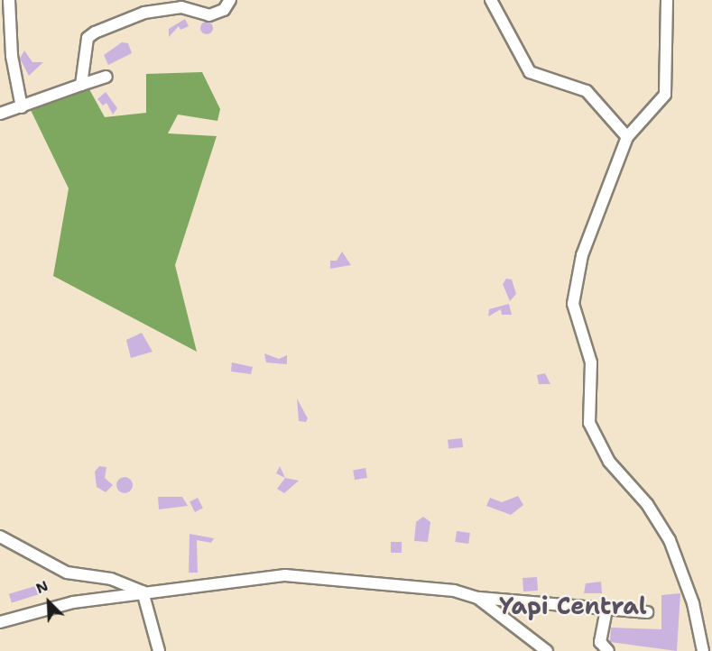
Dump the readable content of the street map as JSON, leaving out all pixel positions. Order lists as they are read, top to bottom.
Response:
{
  "districts": ["Yapi Central"],
  "north": "top left"
}
